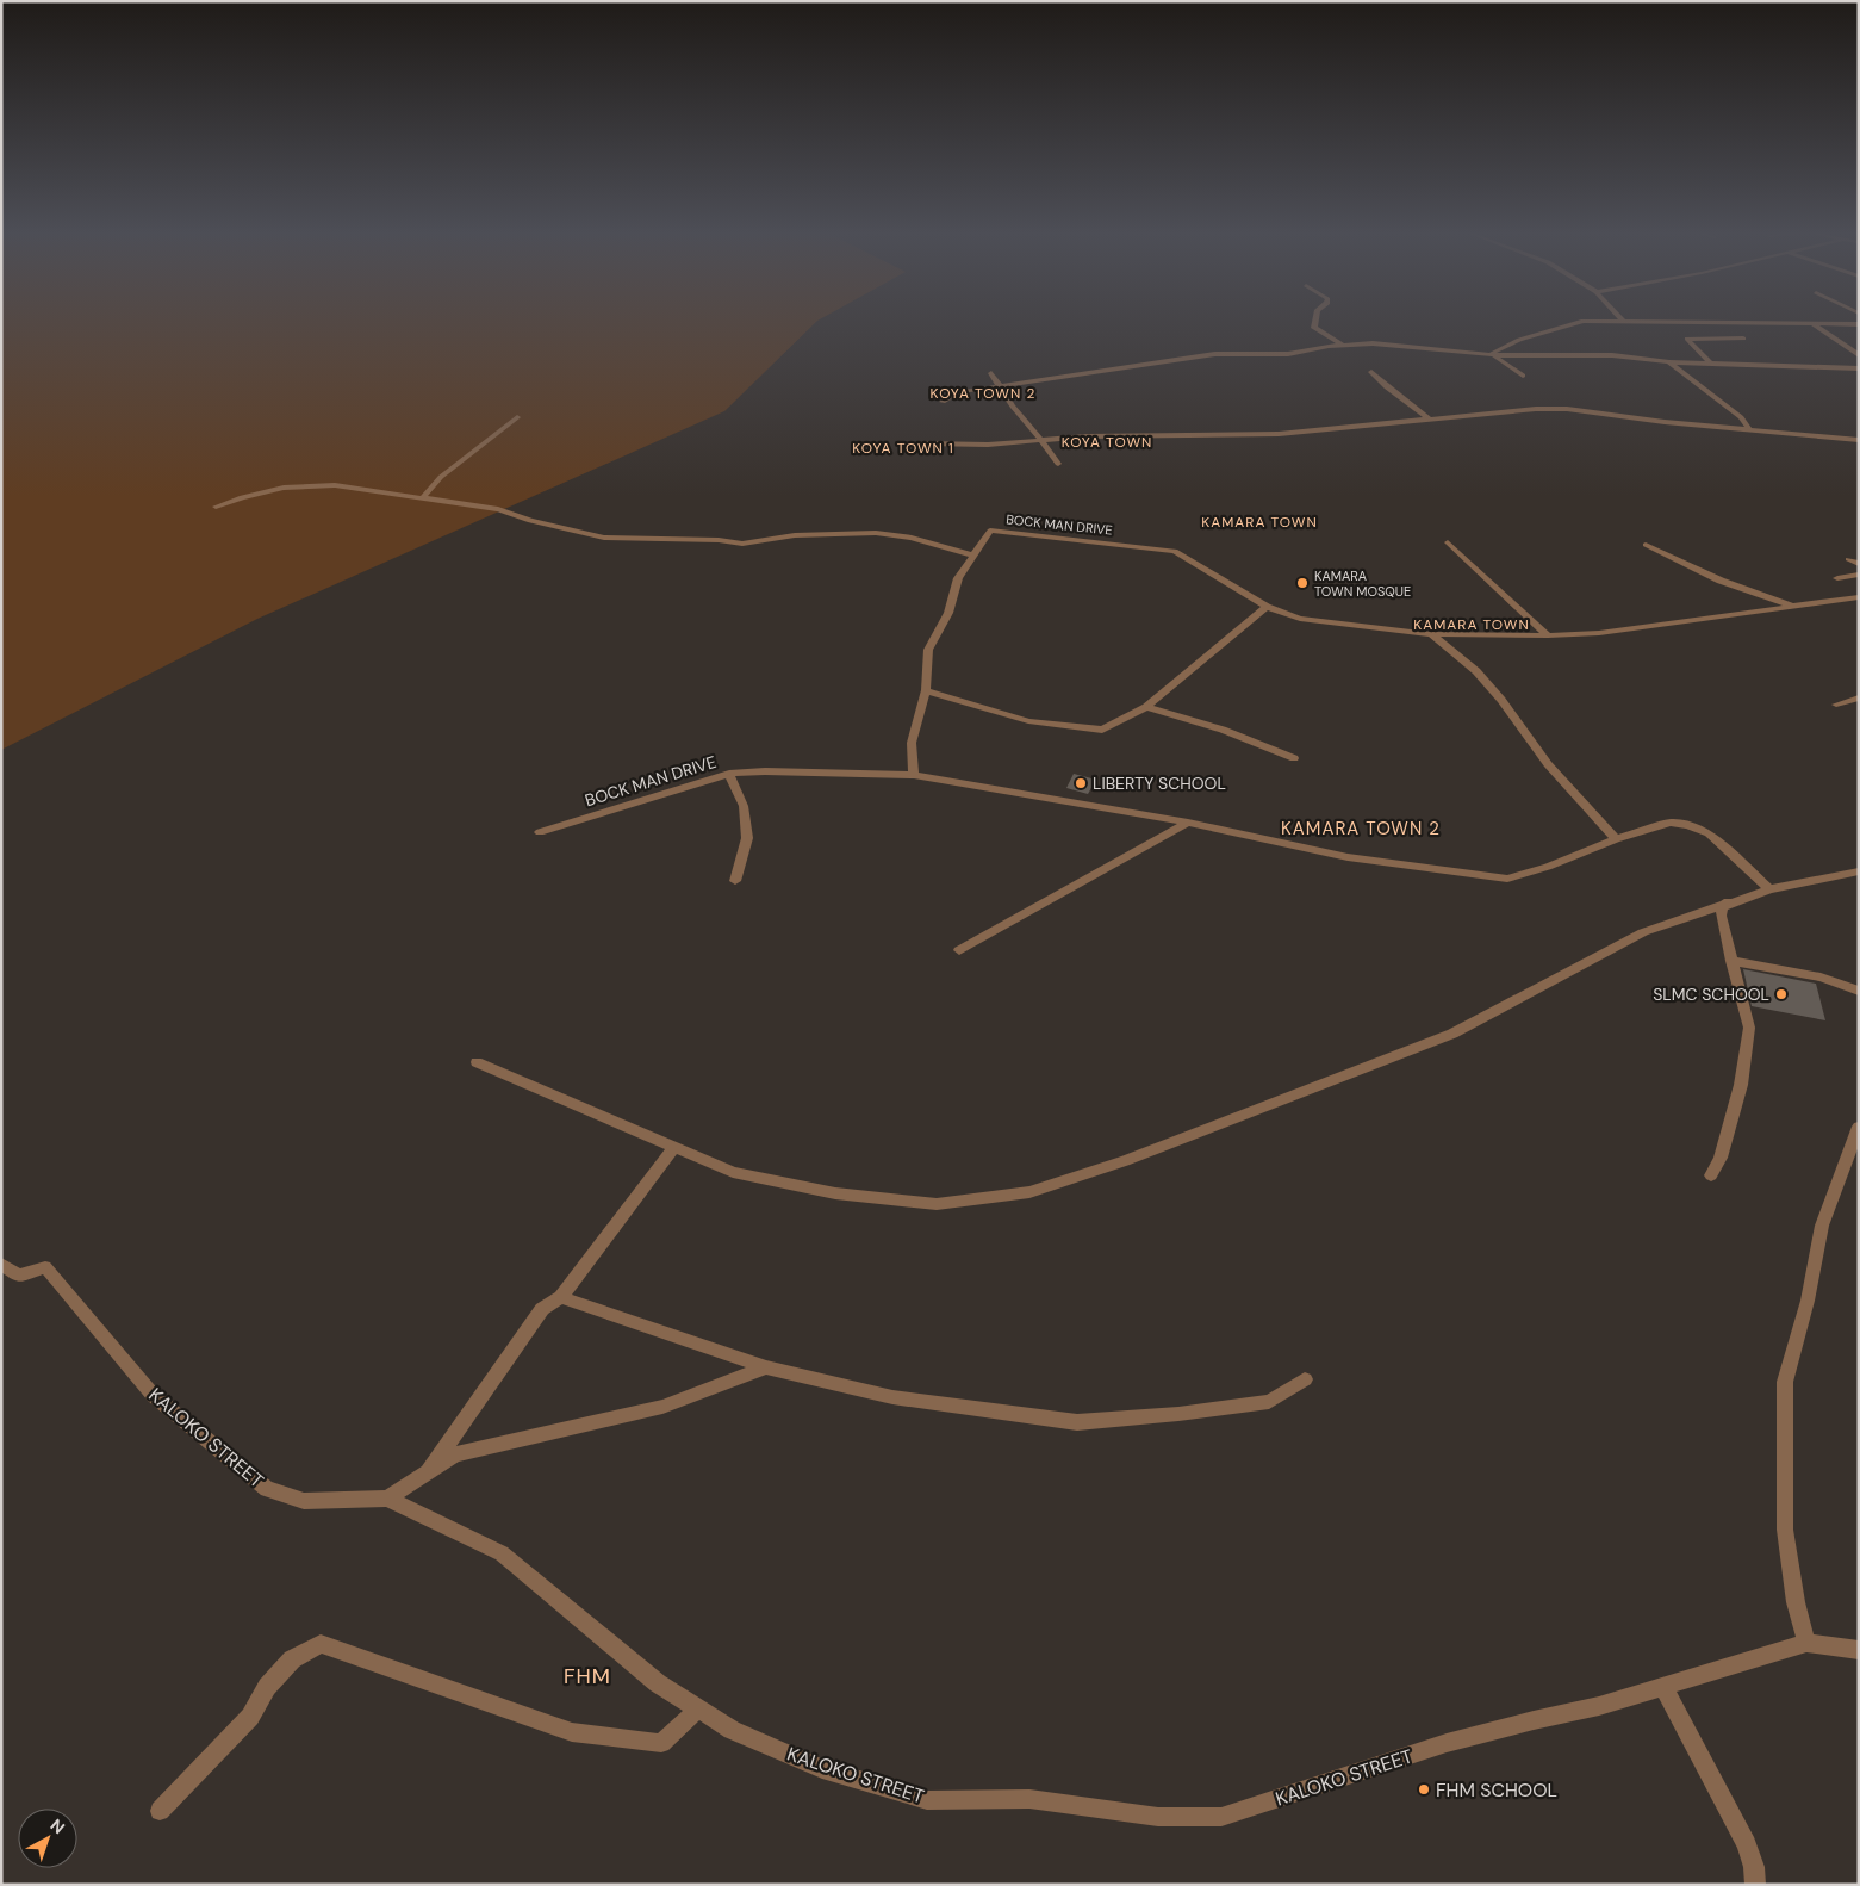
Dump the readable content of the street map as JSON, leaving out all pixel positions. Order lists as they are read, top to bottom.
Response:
{
  "streets": {
    "street": ["BOCK MAN DRIVE", "KALOKO STREET"]
  },
  "districts": [
    "KOYA TOWN 2",
    "KOYA TOWN",
    "KOYA TOWN 1",
    "KAMARA TOWN",
    "KAMARA TOWN",
    "KAMARA TOWN 2",
    "FHM"
  ],
  "places": [
    "KAMARA TOWN MOSQUE",
    "LIBERTY SCHOOL",
    "SLMC SCHOOL",
    "FHM SCHOOL"
  ],
  "north": "top right"
}
